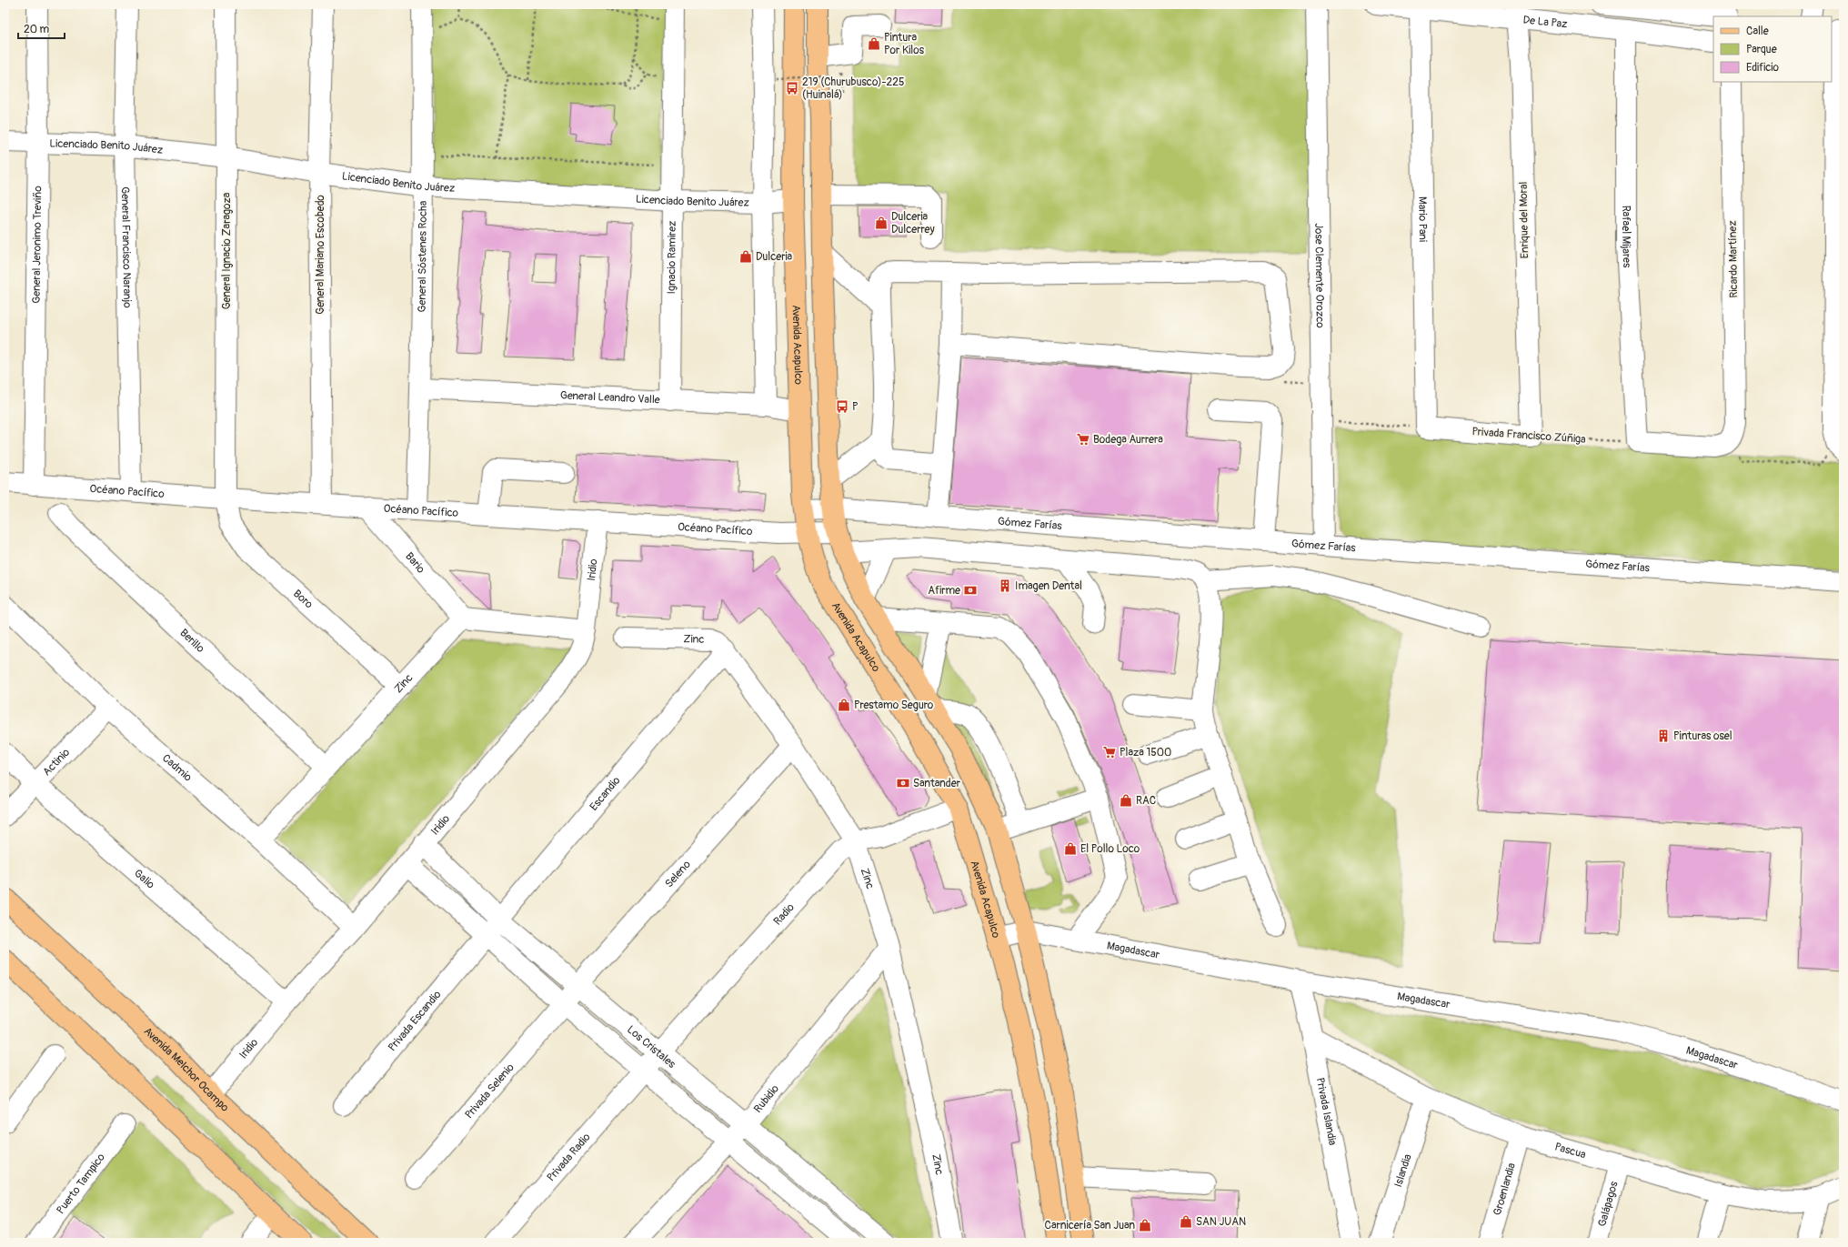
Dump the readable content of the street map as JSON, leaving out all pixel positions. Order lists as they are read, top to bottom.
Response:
{
  "streets": {
    "main road": ["Avenida Acapulco", "Avenida Melchor Ocampo"],
    "street": [
      "De La Paz",
      "Licenciado Benito Juárez",
      "Mario Pani",
      "Enrique del Moral",
      "Rafael Mijares",
      "General Jeronimo Treviño",
      "General Francisco Naranjo",
      "General Ignacio Zaragoza",
      "General Mariano Escobedo",
      "General Sóstenes Rocha",
      "Ignacio Ramirez",
      "Ricardo Martínez",
      "Jose Clemente Orozco",
      "General Leandro Valle",
      "Privada Francisco Zúñiga",
      "Océano Pacífico",
      "Gómez Farías",
      "Bario",
      "Iridio",
      "Boro",
      "Zinc",
      "Berillo",
      "Actinio",
      "Cadmio",
      "Escandio",
      "Seleno",
      "Galio",
      "Radio",
      "Magadascar",
      "Privada Escandio",
      "Los Cristales",
      "Privada Selenio",
      "Rubidio",
      "Privada Islandia",
      "Pascua",
      "Privada Radio",
      "Islandia",
      "Puerto Tampico",
      "Groenlandia",
      "Galápagos"
    ]
  },
  "crossings": [
    ["De La Paz", "Mario Pani"],
    ["De La Paz", "Enrique del Moral"],
    ["De La Paz", "Rafael Mijares"],
    ["Licenciado Benito Juárez", "General Jeronimo Treviño"],
    ["Licenciado Benito Juárez", "General Francisco Naranjo"],
    ["Licenciado Benito Juárez", "General Ignacio Zaragoza"],
    ["Licenciado Benito Juárez", "General Mariano Escobedo"],
    ["Licenciado Benito Juárez", "General Sóstenes Rocha"],
    ["Licenciado Benito Juárez", "Ignacio Ramirez"],
    ["Licenciado Benito Juárez", "Avenida Acapulco"],
    ["Mario Pani", "Privada Francisco Zúñiga"],
    ["Enrique del Moral", "Privada Francisco Zúñiga"],
    ["Rafael Mijares", "Privada Francisco Zúñiga"],
    ["General Jeronimo Treviño", "Océano Pacífico"],
    ["General Francisco Naranjo", "Océano Pacífico"],
    ["General Ignacio Zaragoza", "Océano Pacífico"],
    ["General Ignacio Zaragoza", "Boro"],
    ["General Mariano Escobedo", "Océano Pacífico"],
    ["General Sóstenes Rocha", "General Leandro Valle"],
    ["General Sóstenes Rocha", "Océano Pacífico"],
    ["Ignacio Ramirez", "General Leandro Valle"],
    ["Jose Clemente Orozco", "Gómez Farías"],
    ["Avenida Acapulco", "General Leandro Valle"],
    ["Avenida Acapulco", "Océano Pacífico"],
    ["Avenida Acapulco", "Gómez Farías"],
    ["Avenida Acapulco", "Radio"],
    ["Avenida Acapulco", "Magadascar"],
    ["Océano Pacífico", "Bario"],
    ["Océano Pacífico", "Iridio"],
    ["Océano Pacífico", "Boro"],
    ["Bario", "Zinc"],
    ["Iridio", "Cadmio"],
    ["Iridio", "Galio"],
    ["Iridio", "Los Cristales"],
    ["Iridio", "Avenida Melchor Ocampo"],
    ["Boro", "Zinc"],
    ["Zinc", "Berillo"],
    ["Zinc", "Cadmio"],
    ["Zinc", "Escandio"],
    ["Zinc", "Seleno"],
    ["Zinc", "Radio"],
    ["Zinc", "Rubidio"],
    ["Actinio", "Cadmio"],
    ["Actinio", "Galio"],
    ["Escandio", "Privada Escandio"],
    ["Escandio", "Los Cristales"],
    ["Seleno", "Los Cristales"],
    ["Seleno", "Privada Selenio"],
    ["Radio", "Los Cristales"],
    ["Radio", "Privada Radio"],
    ["Magadascar", "Privada Islandia"],
    ["Los Cristales", "Rubidio"],
    ["Privada Islandia", "Pascua"],
    ["Pascua", "Islandia"],
    ["Pascua", "Groenlandia"],
    ["Pascua", "Galápagos"]
  ],
  "places": {
    "shop": [
      "Pintura Por Kilos",
      "Dulceria Dulcerrey",
      "Dulceria",
      "Prestamo Seguro",
      "RAC",
      "El Pollo Loco",
      "SAN JUAN",
      "Carnicería San Juan"
    ],
    "bus stop": ["219 (Churubusco)-225 (Huinalá)", "P"],
    "supermarket": ["Bodega Aurrera", "Plaza 1500"],
    "building": ["Imagen Dental", "Pinturas osel"],
    "bank": ["Afirme", "Santander"]
  },
  "legend": ["Calle", "Parque", "Edificio"],
  "scale_bar": "20 m"
}
